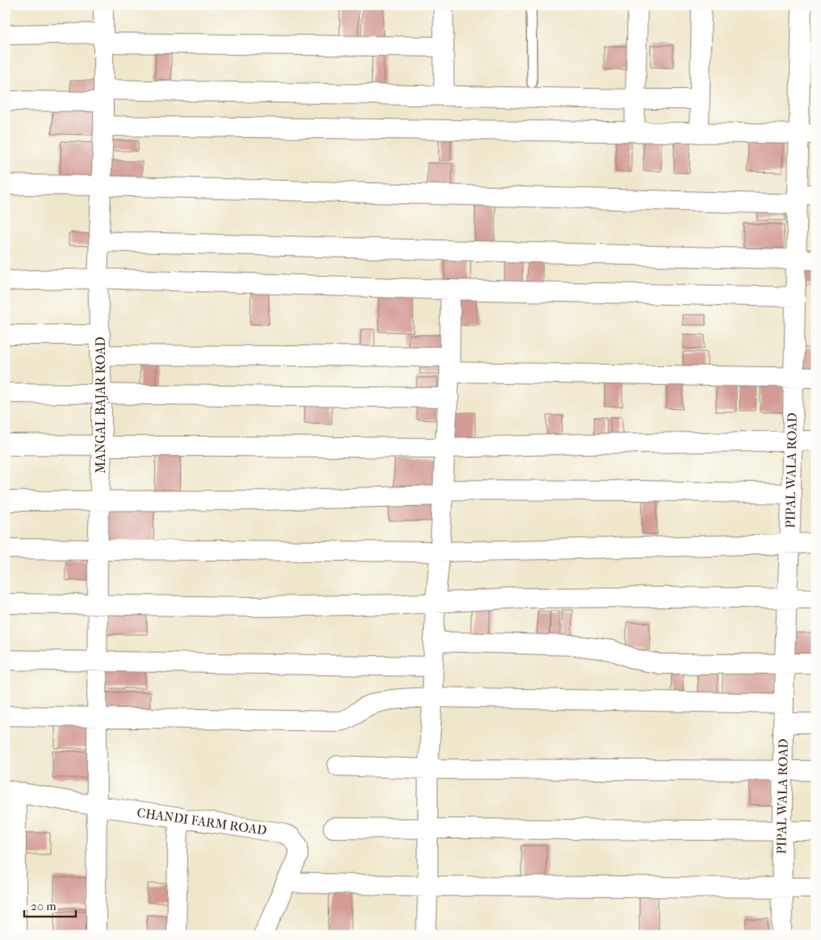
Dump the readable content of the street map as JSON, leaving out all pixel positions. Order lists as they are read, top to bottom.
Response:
{
  "streets": {
    "street": ["MANGAL BAJAR ROAD", "PIPAL WALA ROAD", "CHANDI FARM ROAD"]
  },
  "crossings": [
    ["MANGAL BAJAR ROAD", "CHANDI FARM ROAD"]
  ],
  "scale_bar": "20 m"
}
